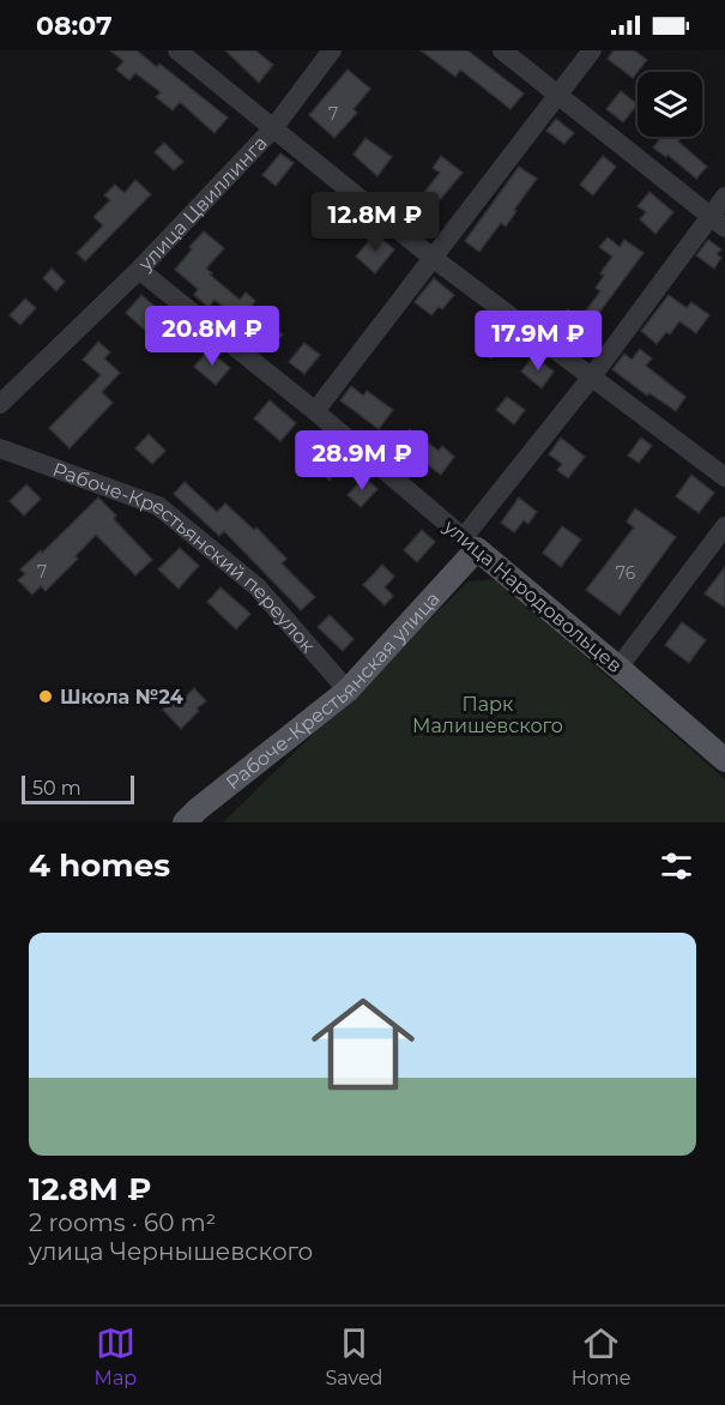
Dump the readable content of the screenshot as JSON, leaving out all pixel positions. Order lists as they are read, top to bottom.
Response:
{
  "streets": {
    "main road": ["улица Народовольцев", "Рабоче-Крестьянская улица"],
    "street": ["улица Цвиллинга", "Рабоче-Крестьянский переулок"]
  },
  "crossings": [
    ["улица Цвиллинга", "улица Народовольцев"],
    ["Рабоче-Крестьянский переулок", "Рабоче-Крестьянская улица"],
    ["улица Народовольцев", "Рабоче-Крестьянская улица"]
  ],
  "parks": ["Парк Малишевского"],
  "places": ["Школа №24"],
  "house_numbers": ["7", "7", "76"],
  "scale_bar": "50 m",
  "page": {
    "status": "08:07",
    "price": [
      "12.8M ₽",
      "20.8M ₽",
      "17.9M ₽",
      "28.9M ₽"
    ],
    "scale": "50 m",
    "heading": "4 homes",
    "list": [
      {
        "name": "12.8M ₽",
        "note": "2 rooms · 60 m² · улица Чернышевского"
      }
    ],
    "tabs": ["Map", "Saved", "Home"]
  }
}
